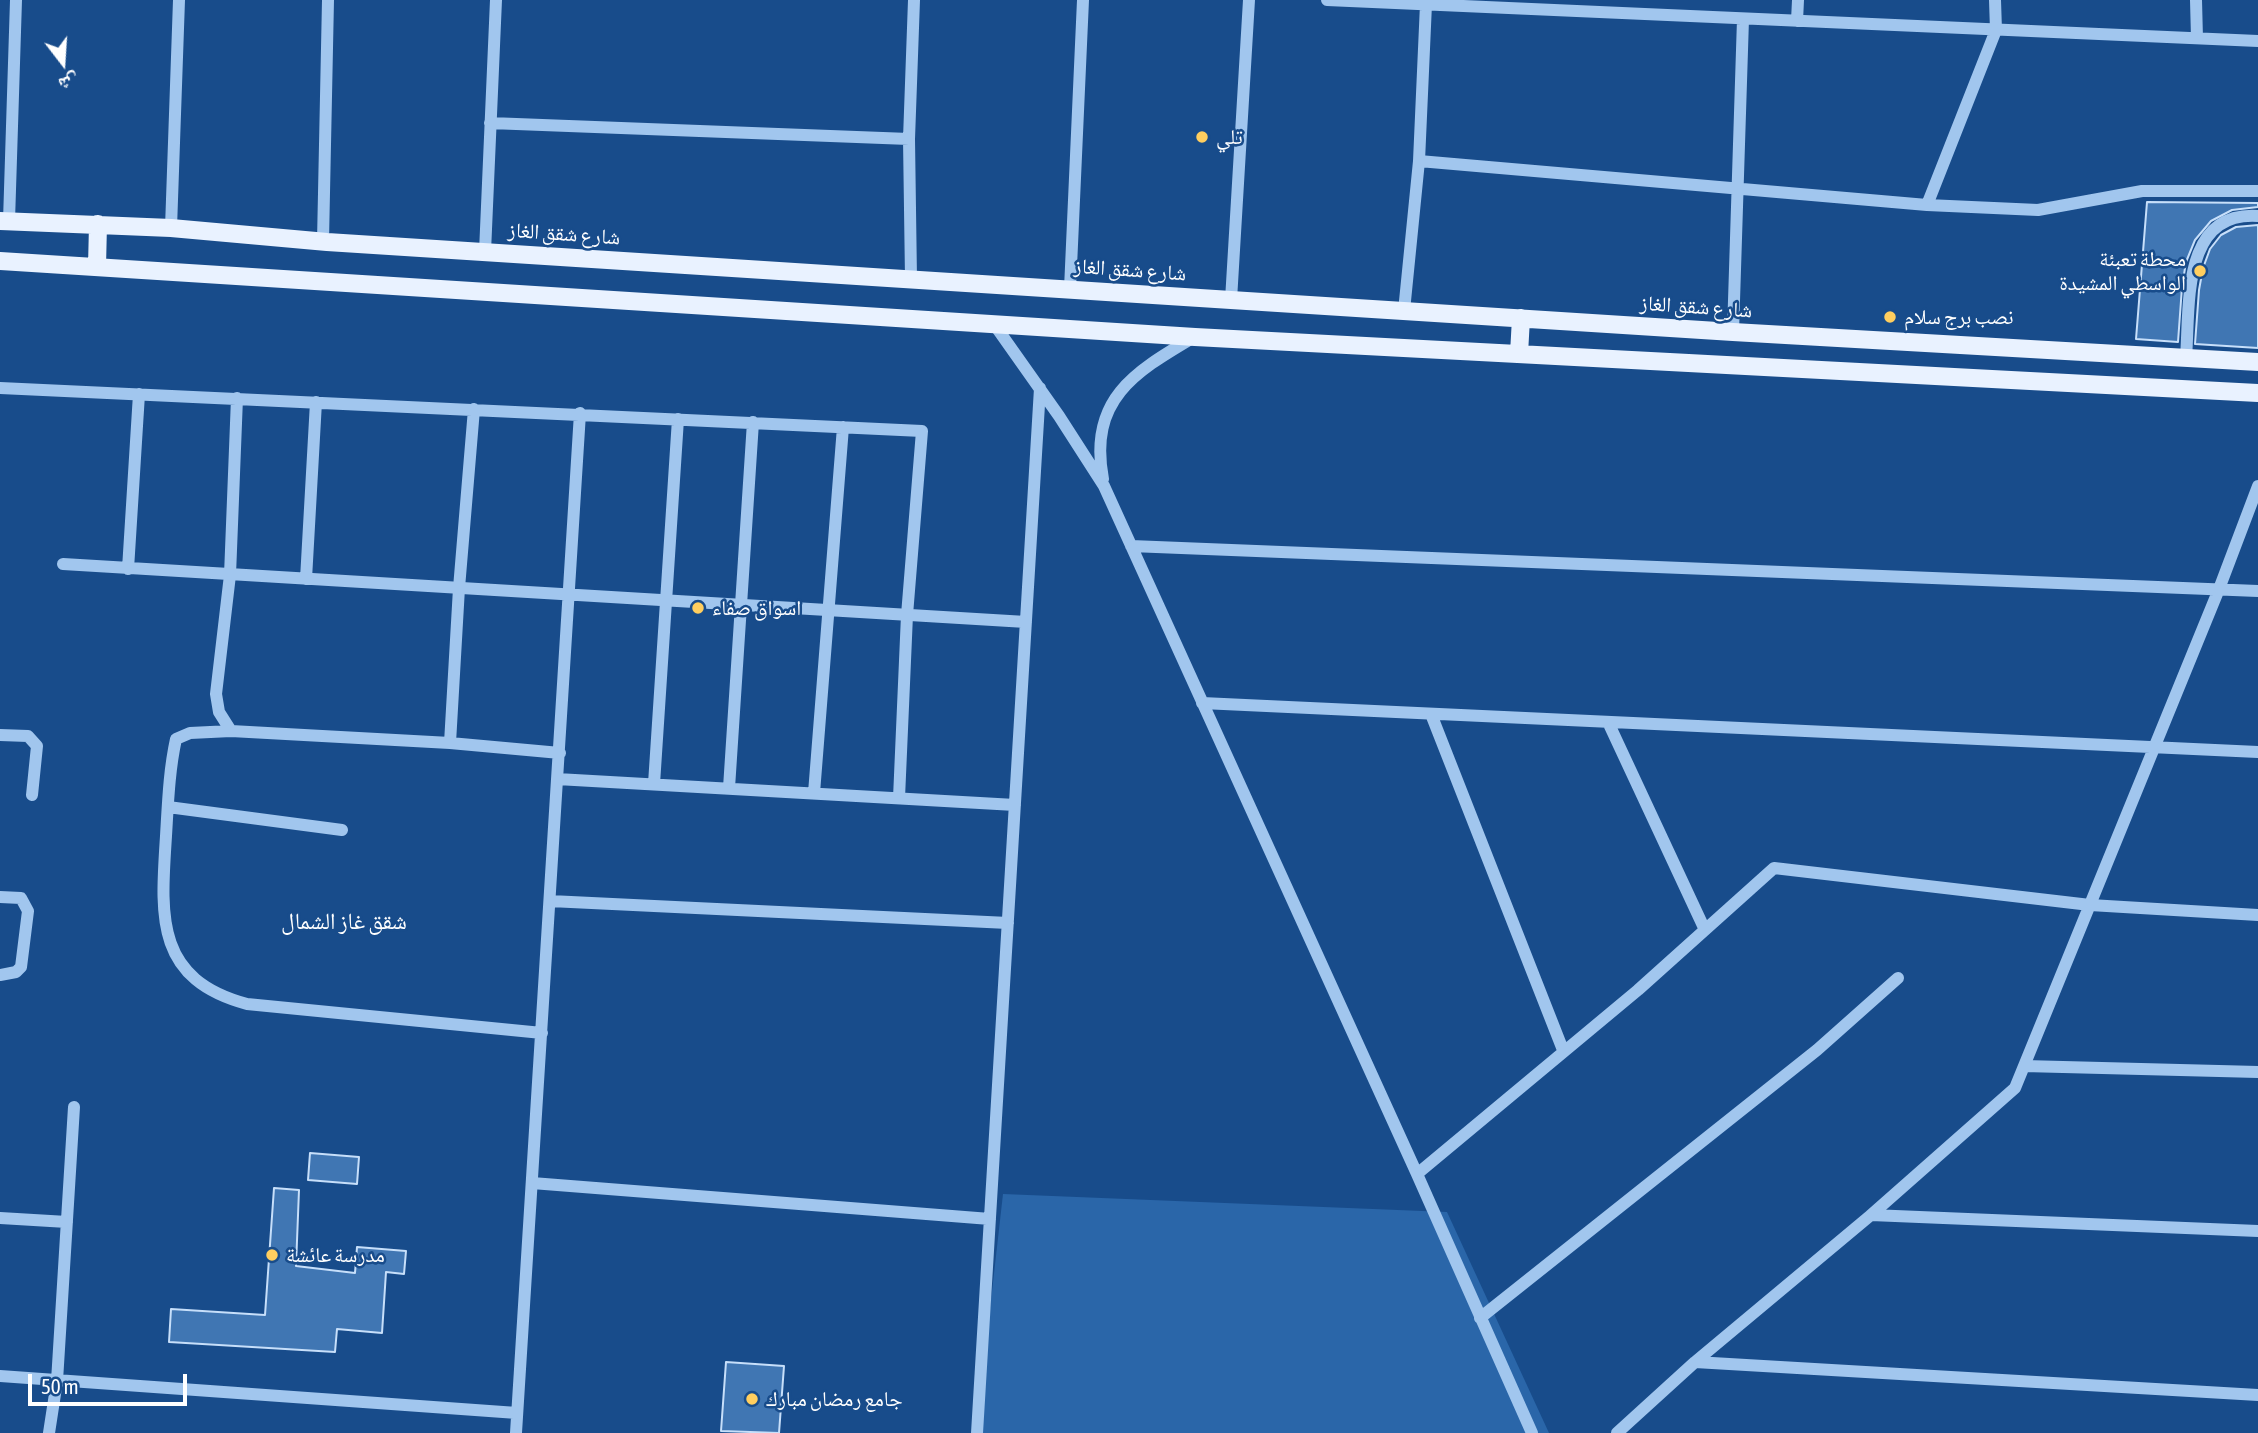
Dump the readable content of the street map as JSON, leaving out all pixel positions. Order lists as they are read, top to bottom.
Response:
{
  "streets": {
    "main road": ["شارع شقق الغاز"]
  },
  "districts": ["شقق غاز الشمال"],
  "places": [
    "تلي",
    "محطة تعبئة الواسطي المشيدة",
    "نصب برج سلام",
    "اسواق صفاء",
    "مدرسة عائشة",
    "جامع رمضان مبارك"
  ],
  "scale_bar": "50 m",
  "north": "bottom"
}
